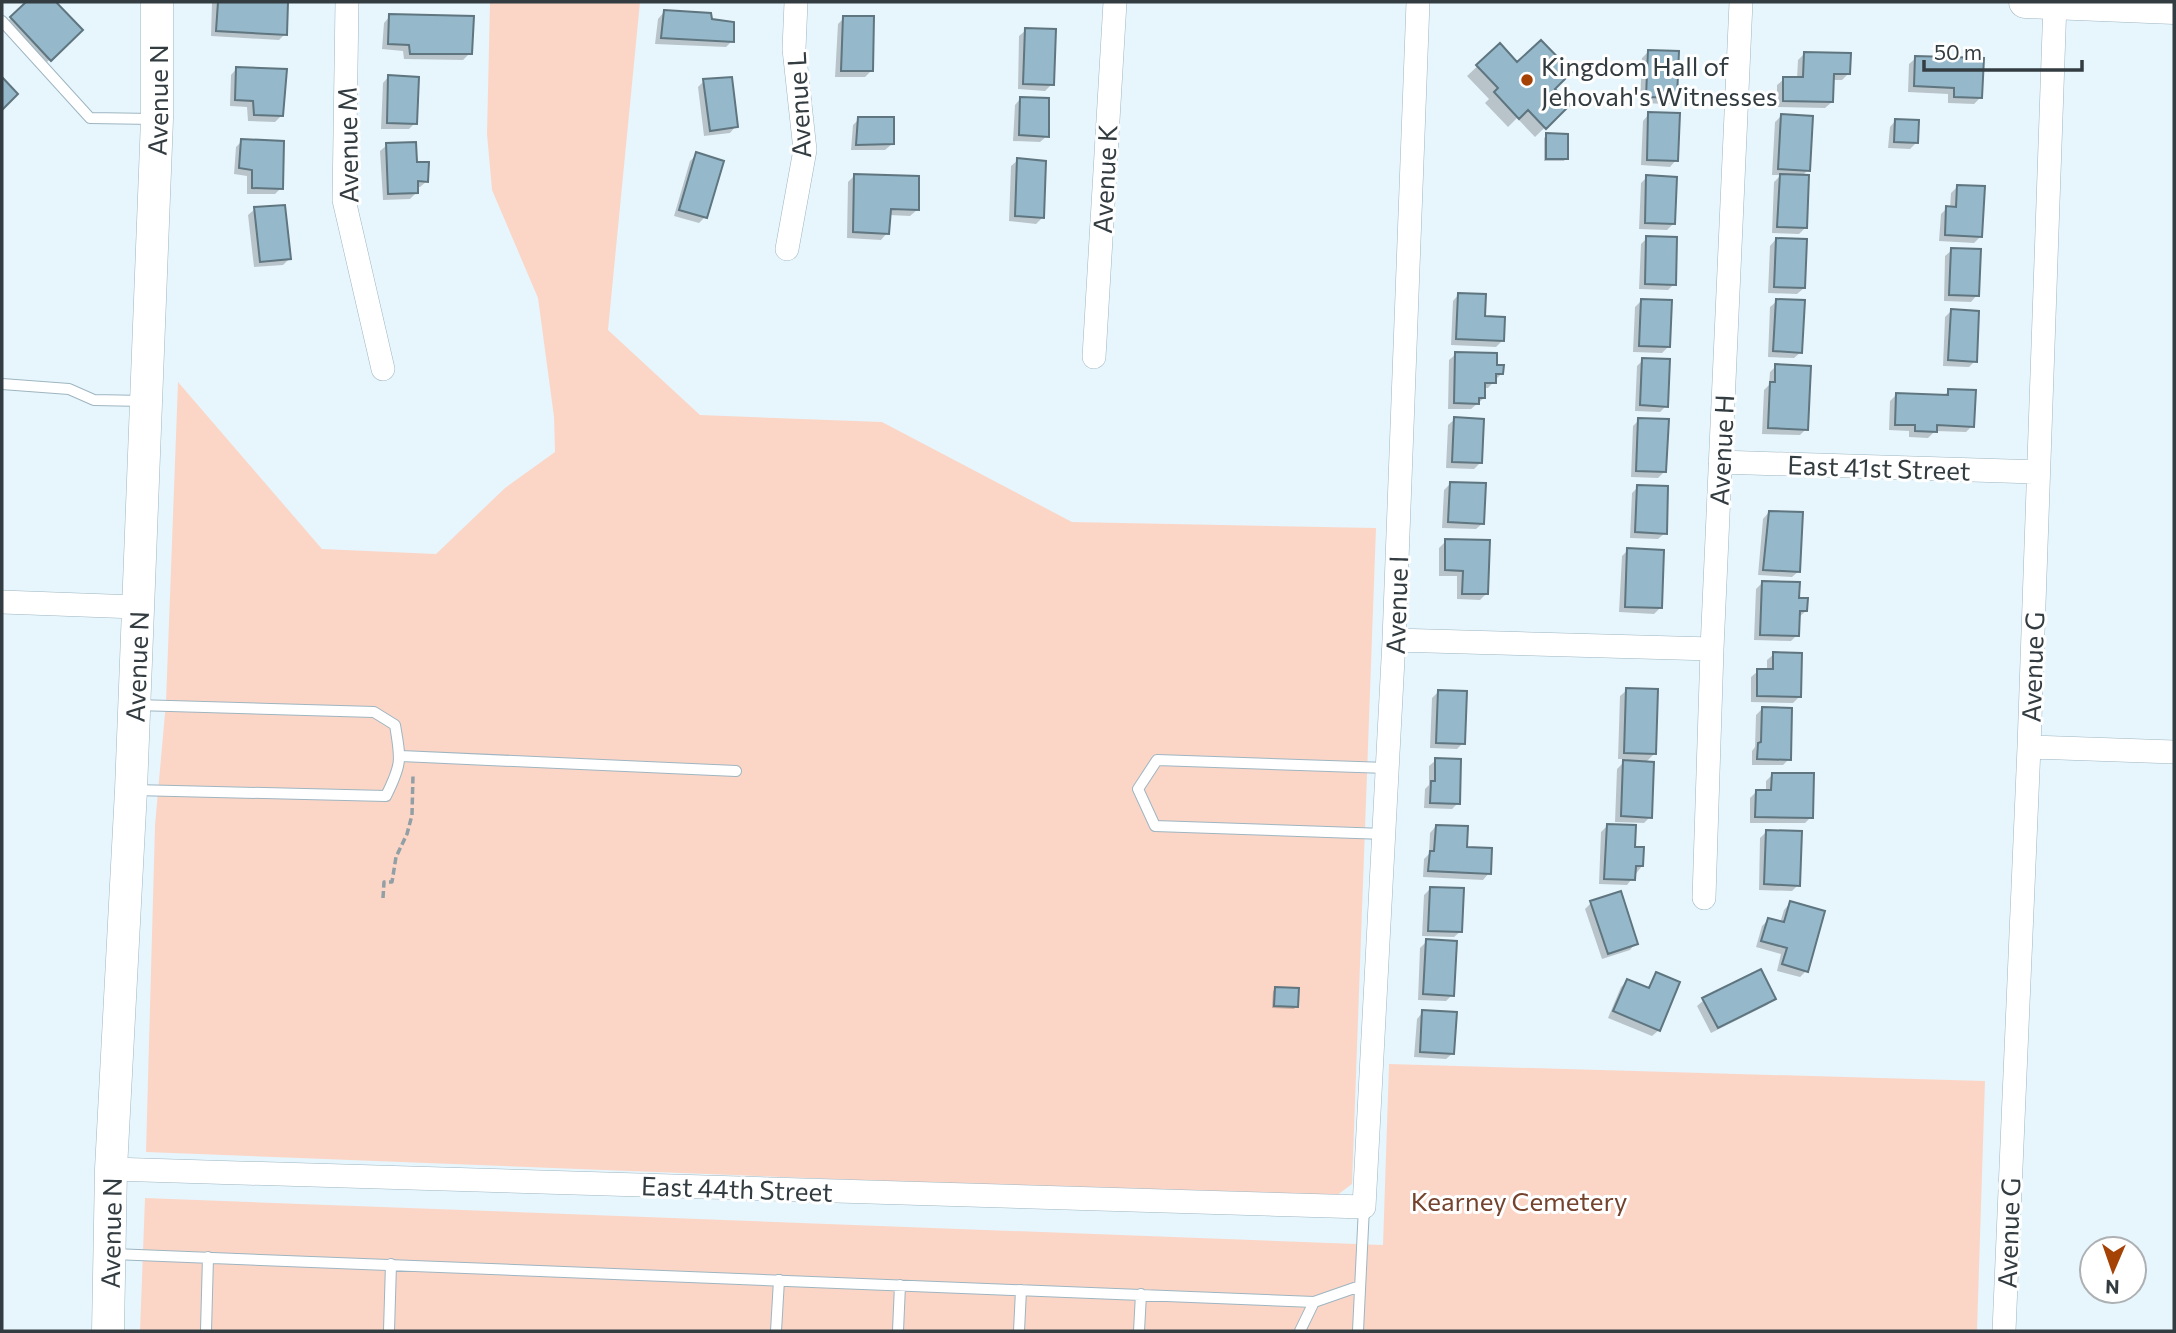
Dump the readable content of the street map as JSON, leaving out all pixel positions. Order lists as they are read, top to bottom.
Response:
{
  "streets": {
    "main road": ["Avenue N"],
    "street": [
      "Avenue L",
      "Avenue M",
      "Avenue K",
      "Avenue H",
      "East 41st Street",
      "Avenue I",
      "Avenue G",
      "East 44th Street"
    ]
  },
  "crossings": [
    ["Avenue N", "East 44th Street"],
    ["Avenue H", "East 41st Street"],
    ["East 41st Street", "Avenue G"],
    ["Avenue I", "East 44th Street"]
  ],
  "parks": ["Kearney Cemetery"],
  "places": ["Kingdom Hall of Jehovah's Witnesses"],
  "scale_bar": "50 m",
  "north": "bottom"
}
